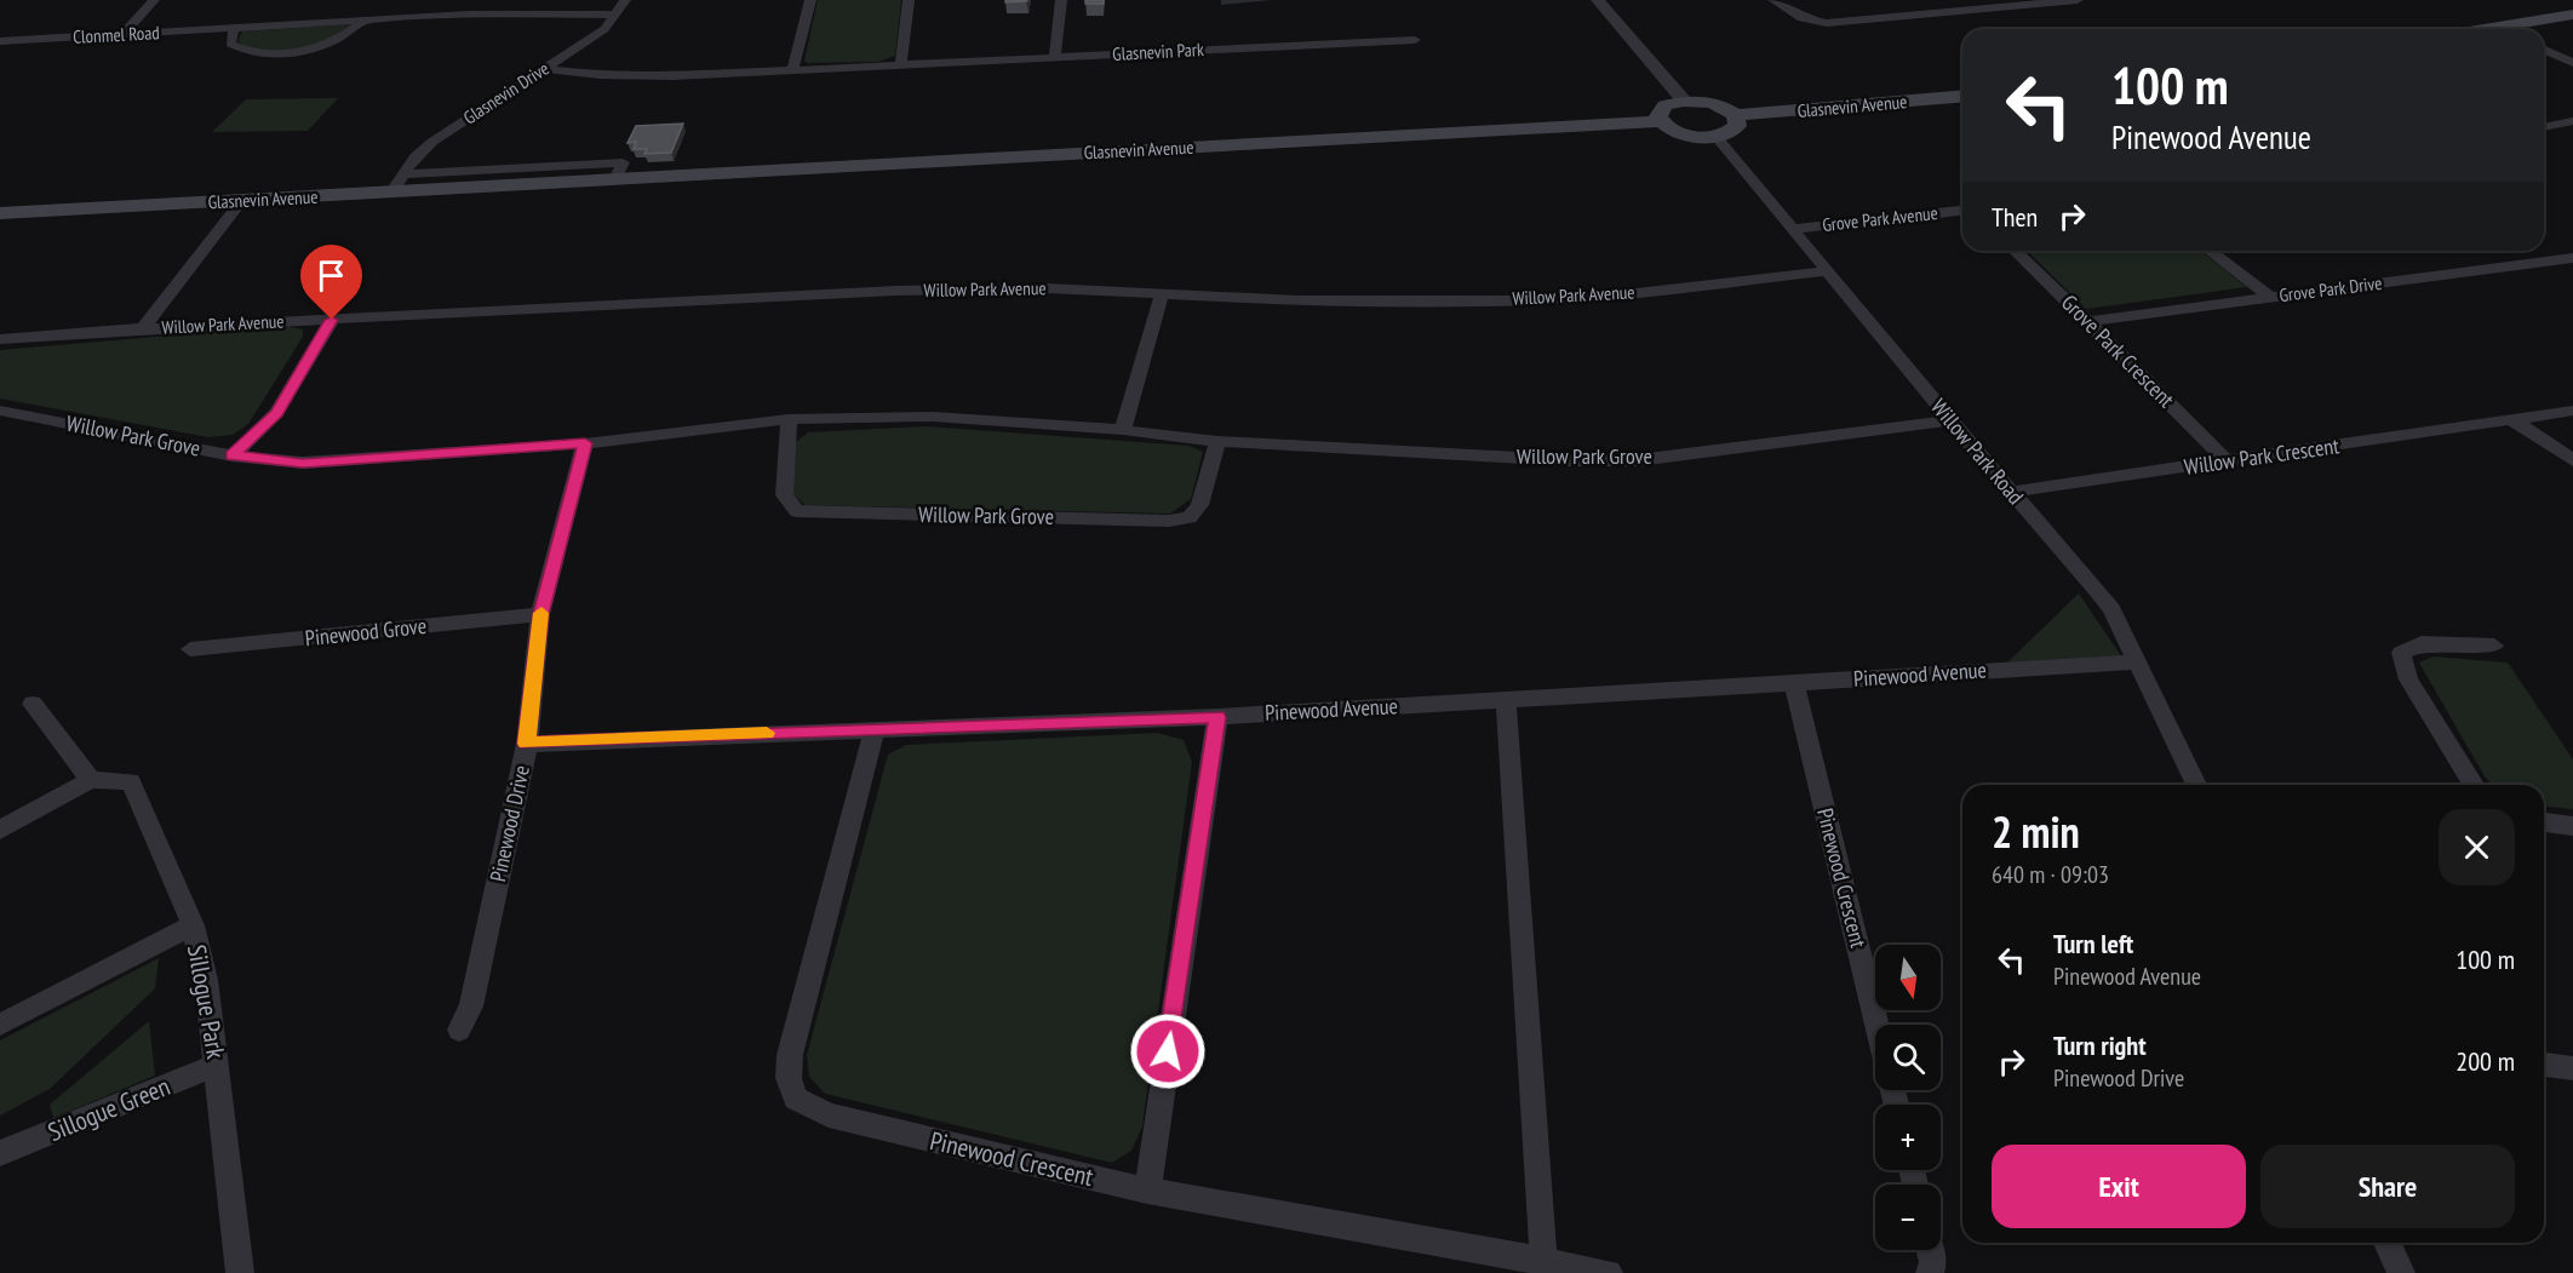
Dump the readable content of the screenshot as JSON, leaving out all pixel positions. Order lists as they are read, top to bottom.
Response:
{
  "streets": {
    "main road": ["Glasnevin Avenue"],
    "street": [
      "Clonmel Road",
      "Glasnevin Park",
      "Glasnevin Drive",
      "Grove Park Avenue",
      "Willow Park Avenue",
      "Grove Park Drive",
      "Grove Park Crescent",
      "Willow Park Grove",
      "Willow Park Road",
      "Willow Park Crescent",
      "Pinewood Grove",
      "Pinewood Avenue",
      "Pinewood Drive",
      "Pinewood Crescent",
      "Sillogue Park",
      "Sillogue Green"
    ]
  },
  "crossings": [
    ["Clonmel Road", "Glasnevin Drive"],
    ["Glasnevin Park", "Glasnevin Drive"],
    ["Glasnevin Drive", "Glasnevin Avenue"],
    ["Glasnevin Avenue", "Willow Park Avenue"],
    ["Grove Park Avenue", "Willow Park Road"],
    ["Willow Park Avenue", "Willow Park Road"],
    ["Grove Park Drive", "Grove Park Crescent"],
    ["Grove Park Crescent", "Willow Park Crescent"],
    ["Willow Park Grove", "Willow Park Road"],
    ["Willow Park Grove", "Pinewood Drive"],
    ["Willow Park Road", "Willow Park Crescent"],
    ["Willow Park Road", "Pinewood Avenue"],
    ["Pinewood Grove", "Pinewood Drive"],
    ["Pinewood Avenue", "Pinewood Drive"],
    ["Pinewood Avenue", "Pinewood Crescent"],
    ["Sillogue Park", "Sillogue Green"]
  ],
  "north": "bottom",
  "page": {
    "turn": ["100 m", "Pinewood Avenue"],
    "then": "Then",
    "heading": ["2 min", "640 m · 09:03"],
    "list": [
      {
        "name": "Turn left",
        "note": "Pinewood Avenue",
        "value": "100 m"
      },
      {
        "name": "Turn right",
        "note": "Pinewood Drive",
        "value": "200 m"
      }
    ],
    "map_buttons": ["+", "−"],
    "buttons": ["Exit", "Share"]
  }
}
